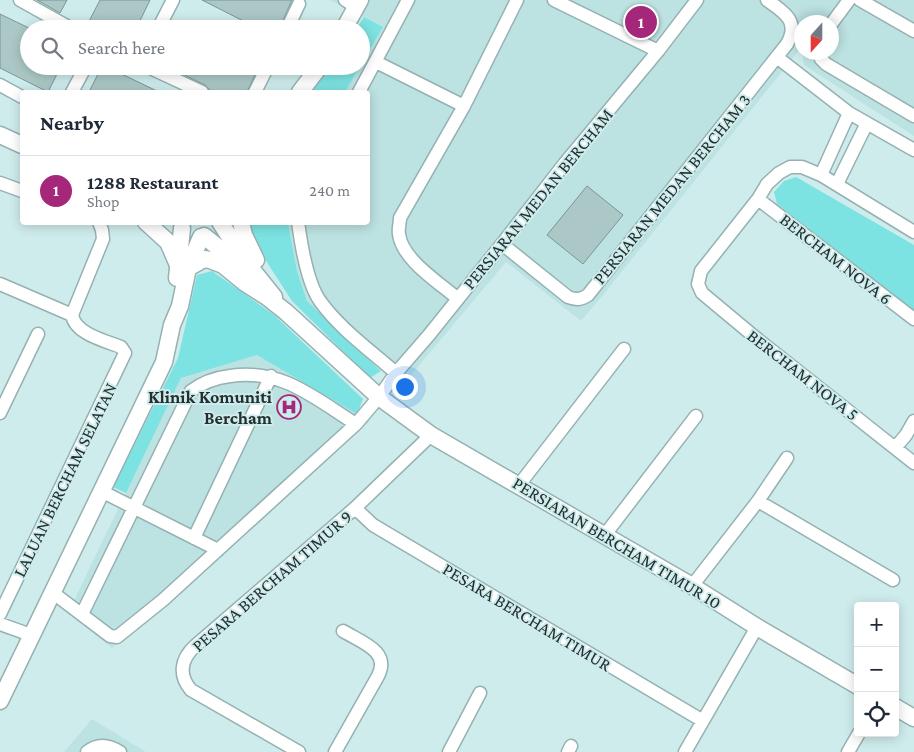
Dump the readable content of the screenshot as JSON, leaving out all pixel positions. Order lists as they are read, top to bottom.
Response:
{
  "streets": {
    "street": [
      "PERSIARAN MEDAN BERCHAM 3",
      "PERSIARAN MEDAN BERCHAM",
      "BERCHAM NOVA 6",
      "BERCHAM NOVA 5",
      "LALUAN BERCHAM SELATAN",
      "PERSIARAN BERCHAM TIMUR 10",
      "PESARA BERCHAM TIMUR 9",
      "PESARA BERCHAM TIMUR"
    ]
  },
  "crossings": [
    ["PERSIARAN MEDAN BERCHAM 3", "PERSIARAN MEDAN BERCHAM"],
    ["PERSIARAN MEDAN BERCHAM", "PERSIARAN BERCHAM TIMUR 10"],
    ["BERCHAM NOVA 6", "BERCHAM NOVA 5"],
    ["PERSIARAN BERCHAM TIMUR 10", "PESARA BERCHAM TIMUR 9"],
    ["PESARA BERCHAM TIMUR 9", "PESARA BERCHAM TIMUR"]
  ],
  "places": {
    "hospital": ["Klinik Komuniti Bercham"]
  },
  "north": "bottom",
  "page": {
    "pins": "1",
    "search": "Search here",
    "heading": "Nearby",
    "list": [
      {
        "mark": "1",
        "name": "1288 Restaurant",
        "note": "Shop",
        "value": "240 m"
      }
    ],
    "map_buttons": ["+", "−"]
  }
}
